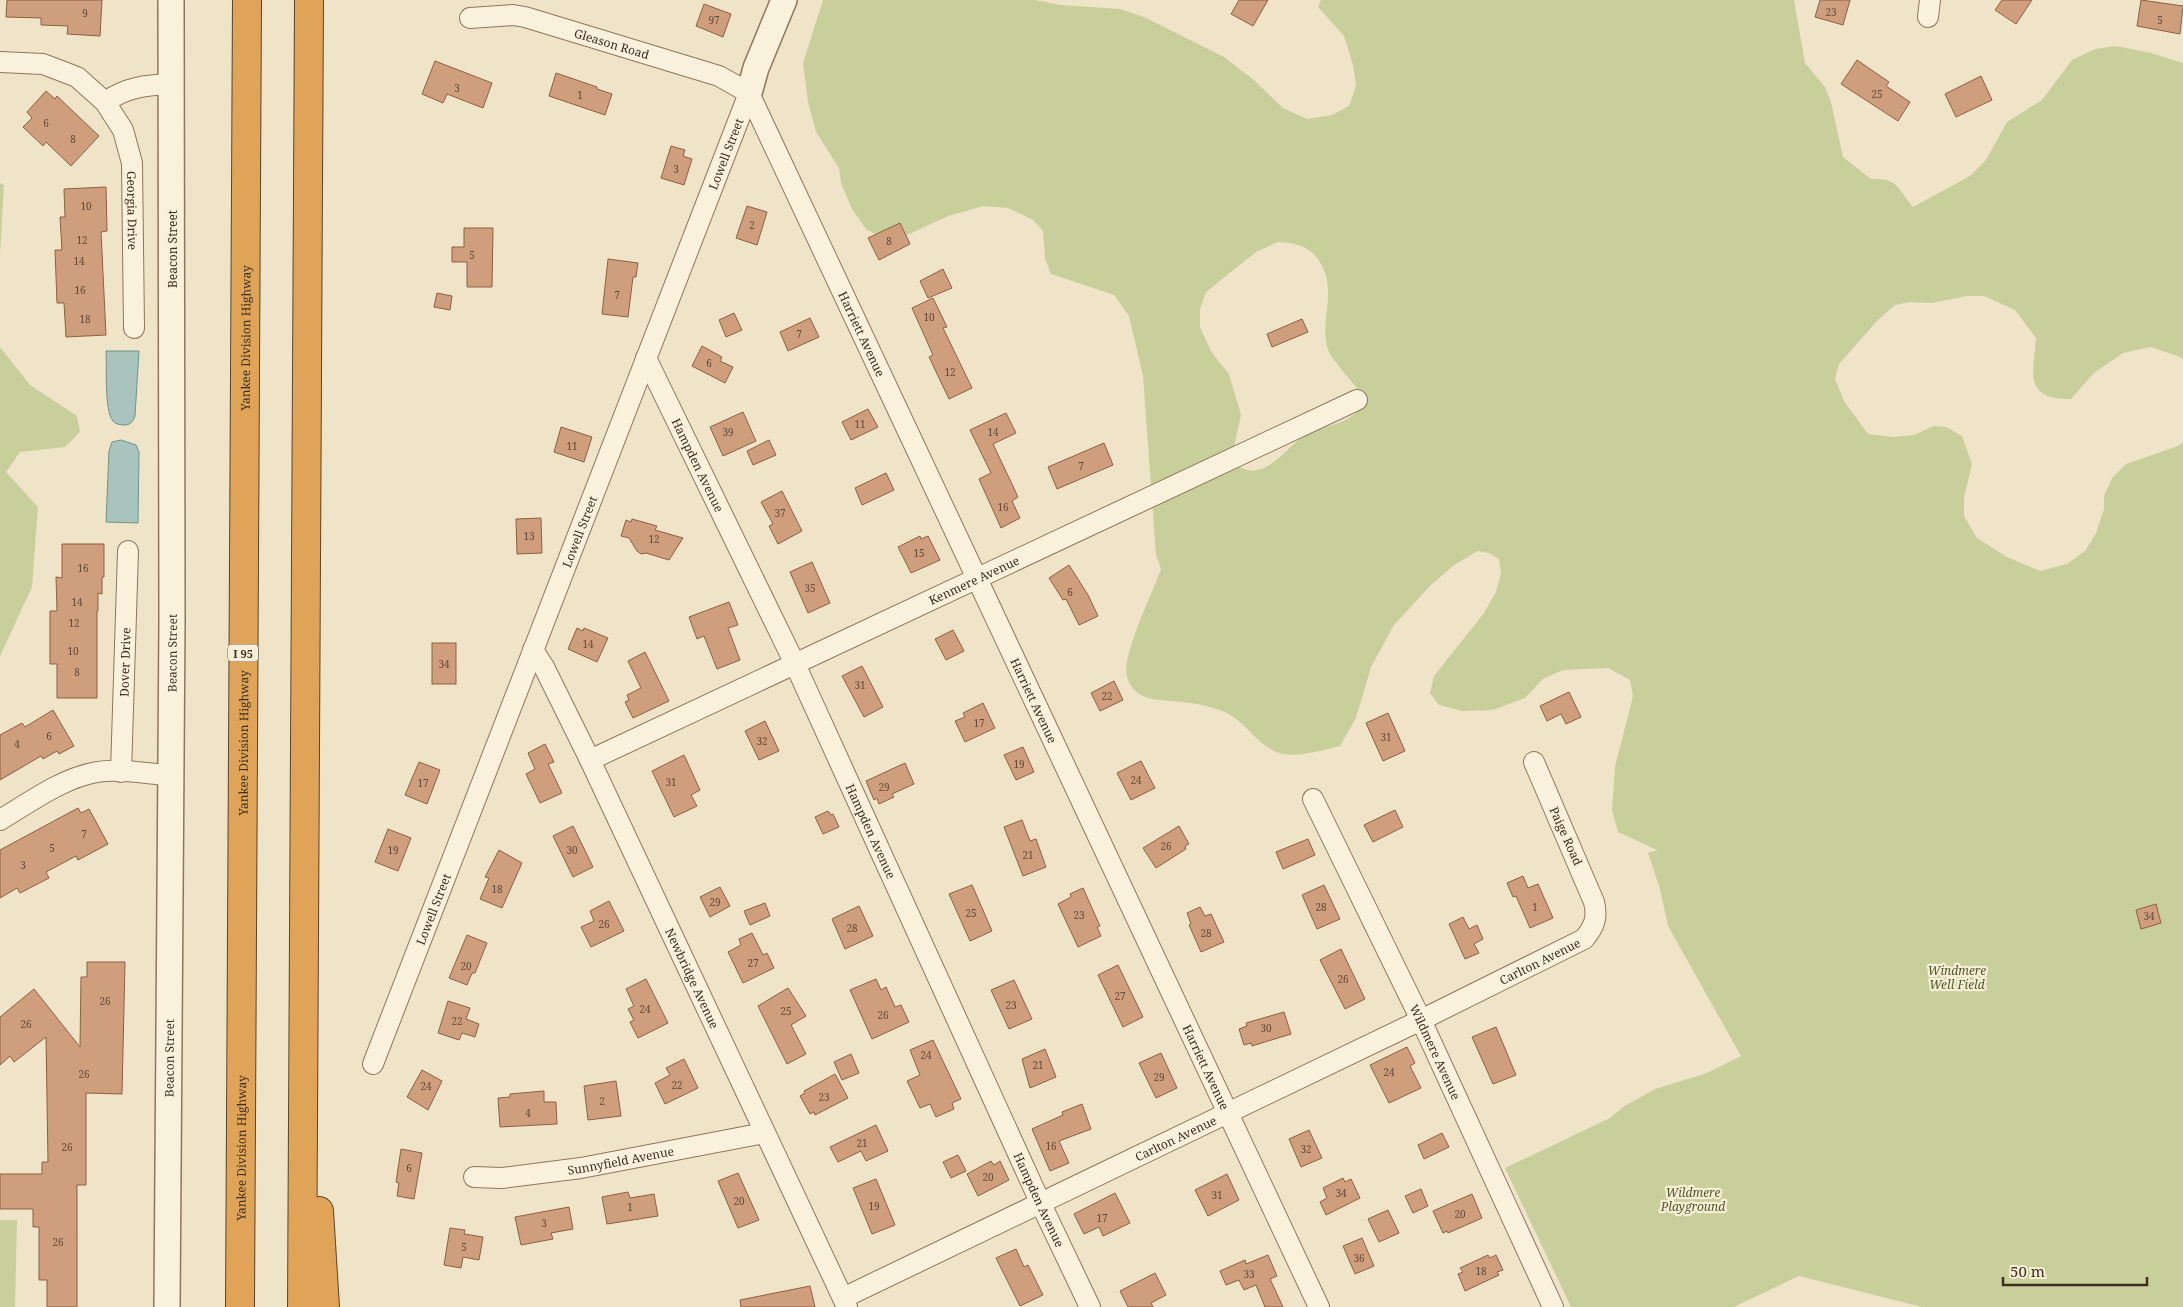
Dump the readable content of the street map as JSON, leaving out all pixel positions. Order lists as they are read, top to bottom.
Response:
{
  "streets": {
    "highway": ["Yankee Division Highway", "I 95"],
    "street": [
      "Gleason Road",
      "Lowell Street",
      "Georgia Drive",
      "Beacon Street",
      "Harriett Avenue",
      "Hampden Avenue",
      "Kenmere Avenue",
      "Dover Drive",
      "Paige Road",
      "Carlton Avenue",
      "Newbridge Avenue",
      "Wildmere Avenue",
      "Sunnyfield Avenue"
    ]
  },
  "crossings": [
    ["Gleason Road", "Lowell Street"],
    ["Gleason Road", "Harriett Avenue"],
    ["Lowell Street", "Harriett Avenue"],
    ["Lowell Street", "Hampden Avenue"],
    ["Lowell Street", "Newbridge Avenue"],
    ["Harriett Avenue", "Kenmere Avenue"],
    ["Harriett Avenue", "Carlton Avenue"],
    ["Hampden Avenue", "Kenmere Avenue"],
    ["Hampden Avenue", "Carlton Avenue"],
    ["Kenmere Avenue", "Newbridge Avenue"],
    ["Paige Road", "Carlton Avenue"],
    ["Carlton Avenue", "Newbridge Avenue"],
    ["Carlton Avenue", "Wildmere Avenue"],
    ["Newbridge Avenue", "Sunnyfield Avenue"]
  ],
  "parks": ["Windmere Well Field", "Wildmere Playground"],
  "house_numbers": [
    "23",
    "9",
    "97",
    "5",
    "3",
    "25",
    "1",
    "6",
    "8",
    "3",
    "10",
    "2",
    "12",
    "8",
    "5",
    "14",
    "16",
    "7",
    "10",
    "18",
    "7",
    "6",
    "12",
    "11",
    "39",
    "14",
    "11",
    "7",
    "16",
    "37",
    "13",
    "12",
    "15",
    "16",
    "35",
    "6",
    "14",
    "12",
    "14",
    "10",
    "34",
    "8",
    "31",
    "22",
    "17",
    "6",
    "31",
    "32",
    "4",
    "19",
    "24",
    "31",
    "17",
    "29",
    "7",
    "26",
    "5",
    "19",
    "30",
    "21",
    "3",
    "18",
    "29",
    "28",
    "1",
    "25",
    "23",
    "34",
    "26",
    "28",
    "28",
    "27",
    "20",
    "26",
    "27",
    "26",
    "23",
    "24",
    "25",
    "26",
    "22",
    "26",
    "30",
    "24",
    "21",
    "24",
    "26",
    "29",
    "22",
    "24",
    "23",
    "2",
    "4",
    "21",
    "16",
    "26",
    "32",
    "6",
    "20",
    "34",
    "31",
    "20",
    "19",
    "1",
    "20",
    "17",
    "3",
    "26",
    "5",
    "36",
    "18",
    "33"
  ],
  "scale_bar": "50 m"
}
